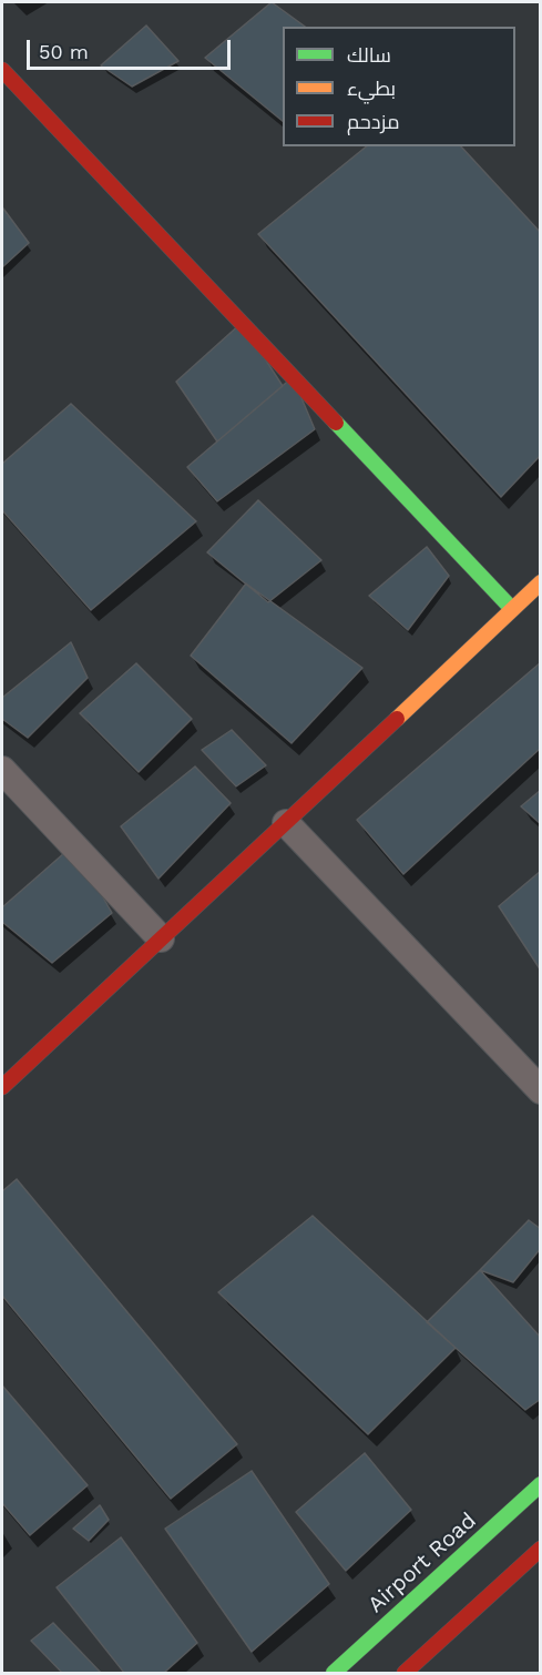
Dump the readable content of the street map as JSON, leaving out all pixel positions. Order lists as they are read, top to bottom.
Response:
{
  "streets": {
    "main road": ["Airport Road"]
  },
  "legend": ["سالك", "بطيء", "مزدحم"],
  "scale_bar": "50 m"
}
